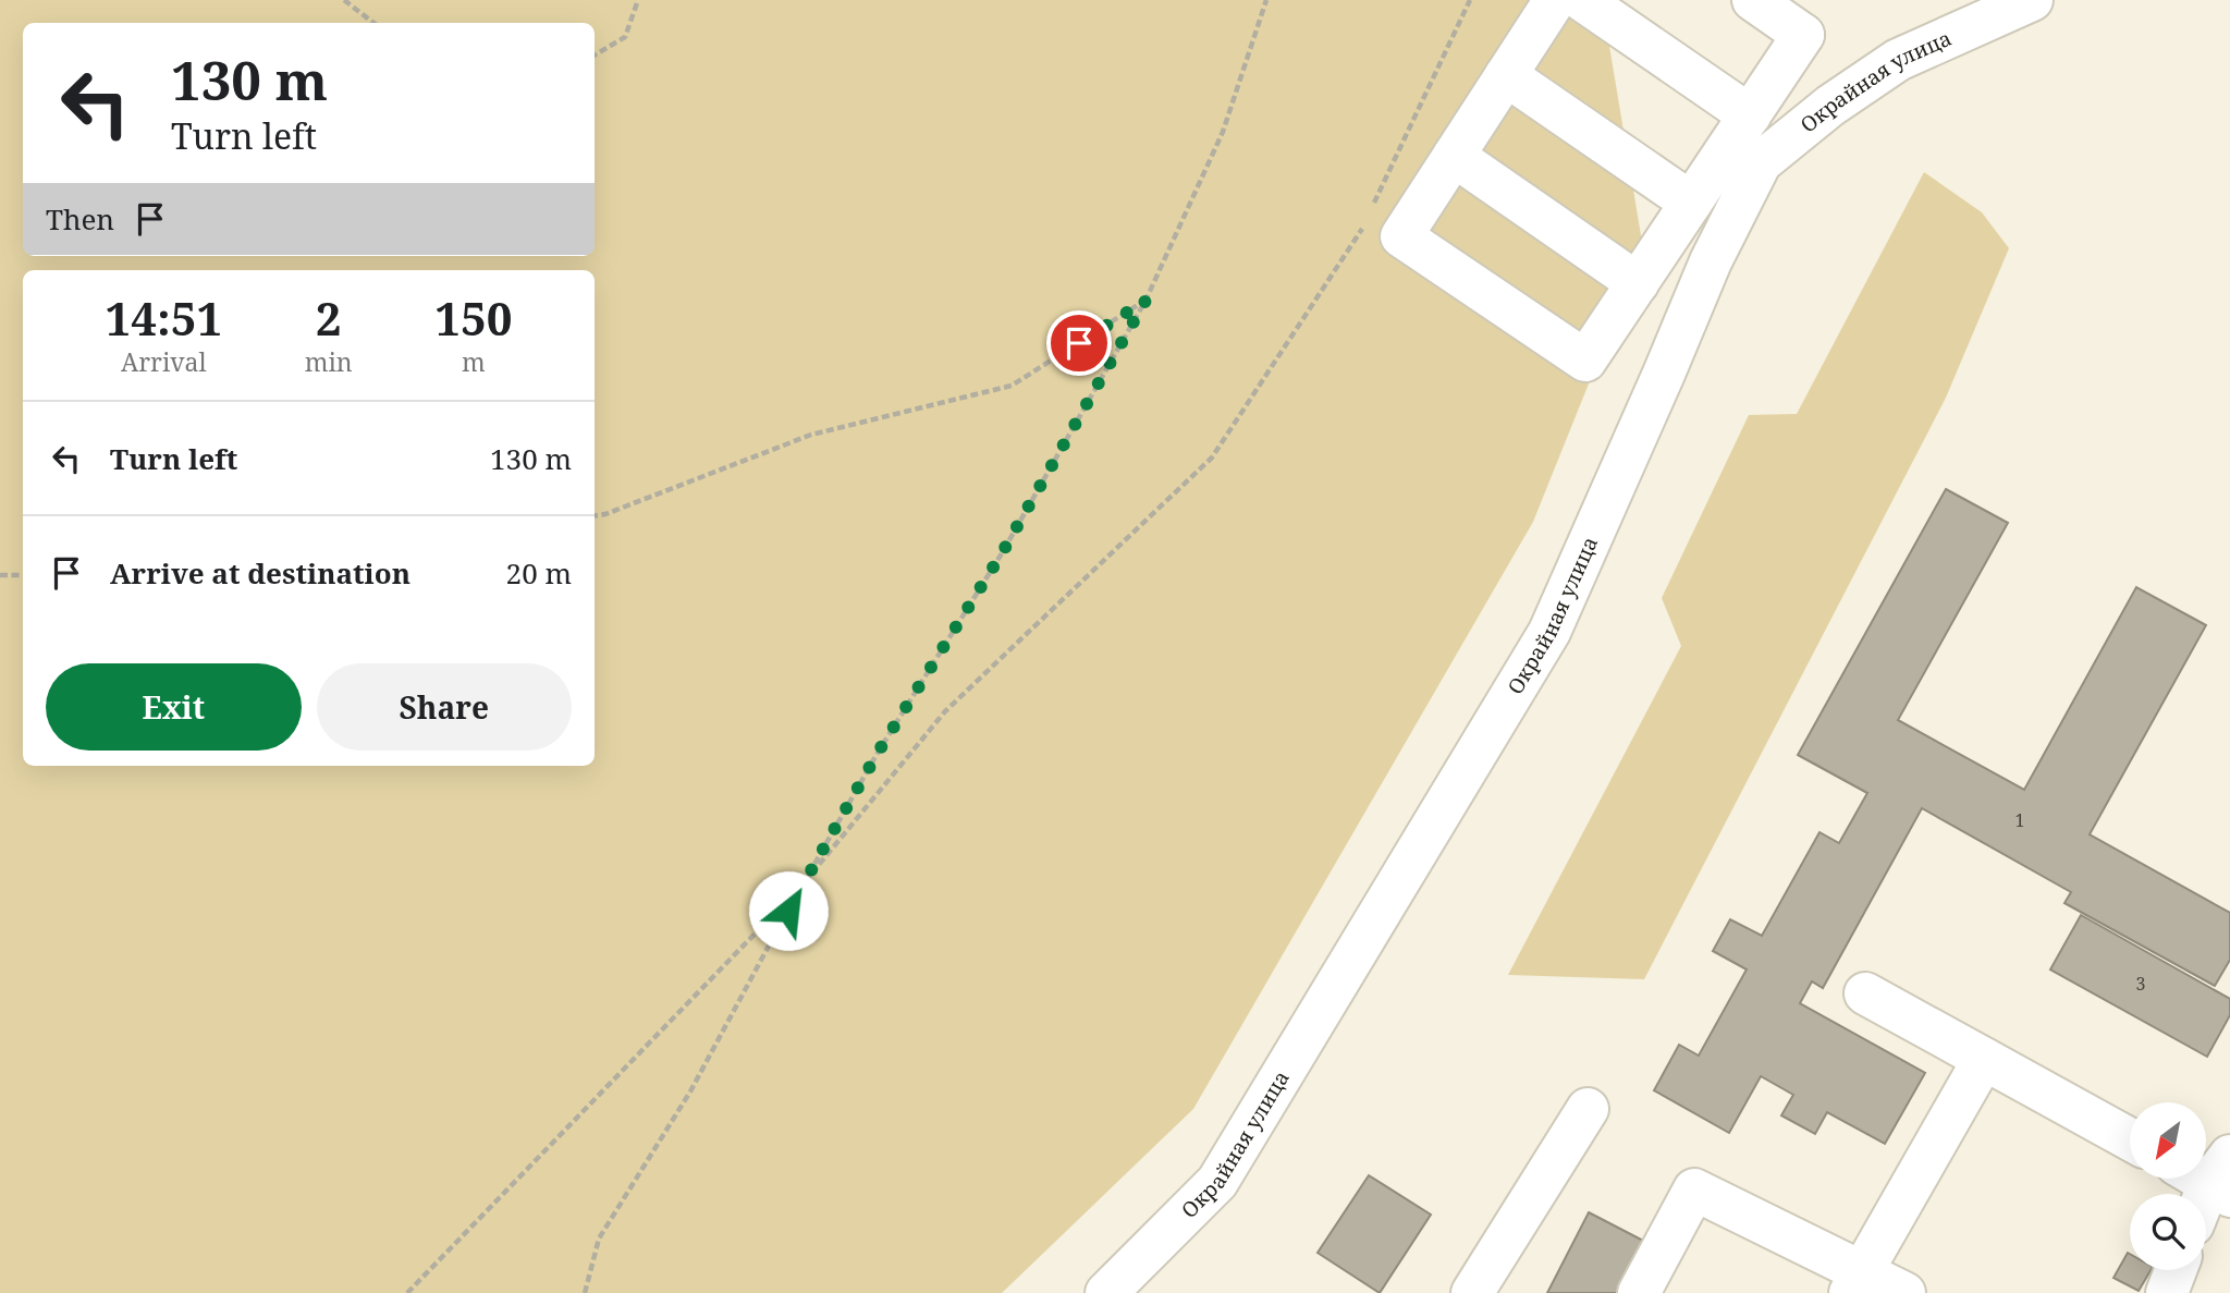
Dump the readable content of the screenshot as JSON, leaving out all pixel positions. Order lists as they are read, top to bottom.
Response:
{
  "streets": {
    "street": ["Окрайная улица"]
  },
  "house_numbers": ["1", "3"],
  "north": "bottom left",
  "page": {
    "turn": ["130 m", "Turn left"],
    "then": "Then",
    "eta": [
      "14:51",
      "Arrival",
      "2",
      "min",
      "150",
      "m"
    ],
    "list": [
      {
        "name": "Turn left",
        "value": "130 m"
      },
      {
        "name": "Arrive at destination",
        "value": "20 m"
      }
    ],
    "buttons": ["Exit", "Share"]
  }
}
